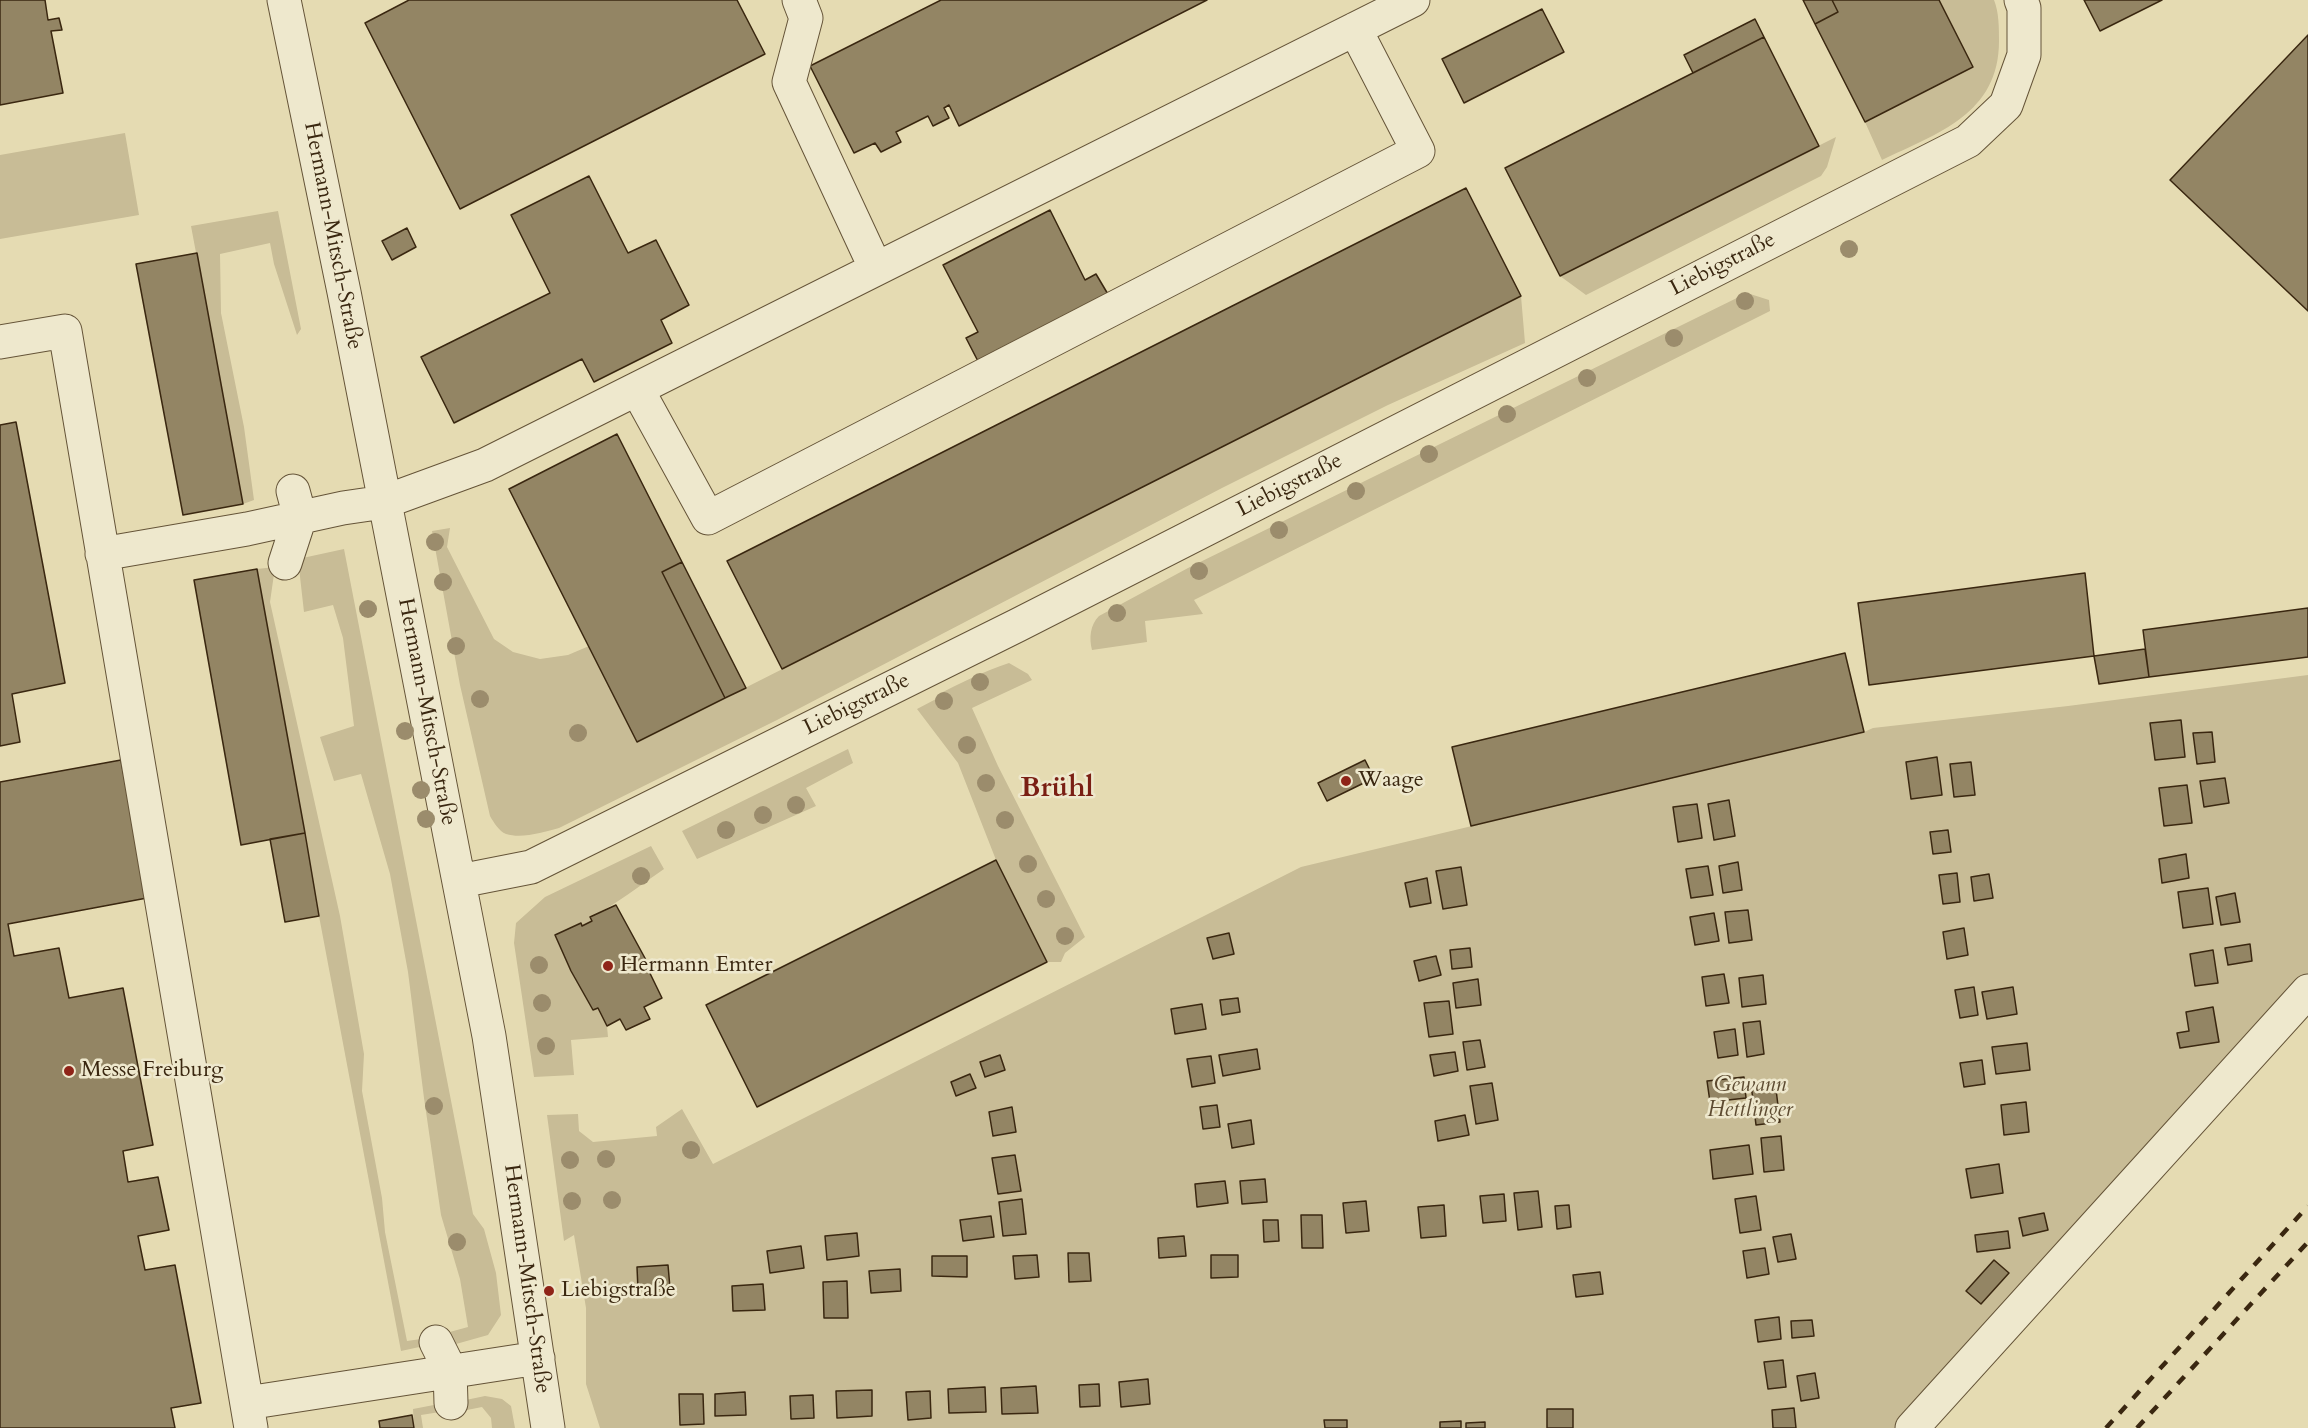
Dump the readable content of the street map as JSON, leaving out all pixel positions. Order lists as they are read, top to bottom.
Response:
{
  "streets": {
    "street": ["Hermann-Mitsch-Straße", "Liebigstraße"]
  },
  "crossings": [
    ["Hermann-Mitsch-Straße", "Liebigstraße"]
  ],
  "districts": ["Brühl"],
  "parks": ["Gewann Hettlinger"],
  "places": [
    "Waage",
    "Hermann Emter",
    "Messe Freiburg",
    "Liebigstraße"
  ]
}
